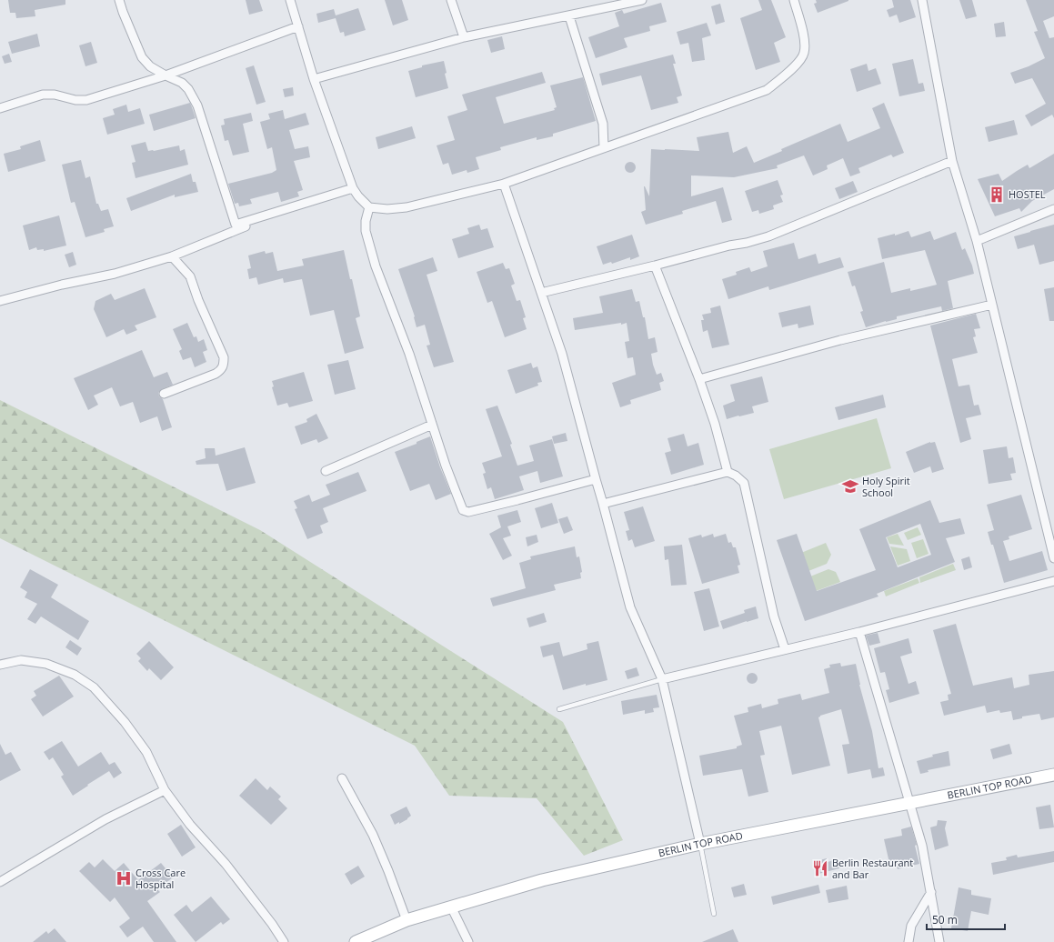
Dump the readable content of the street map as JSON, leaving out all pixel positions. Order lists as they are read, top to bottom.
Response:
{
  "streets": {
    "street": ["BERLIN TOP ROAD"]
  },
  "places": {
    "building": ["HOSTEL"],
    "school or university": ["Holy Spirit School"],
    "restaurant": ["Berlin Restaurant and Bar"],
    "hospital": ["Cross Care Hospital"]
  },
  "scale_bar": "50 m"
}
